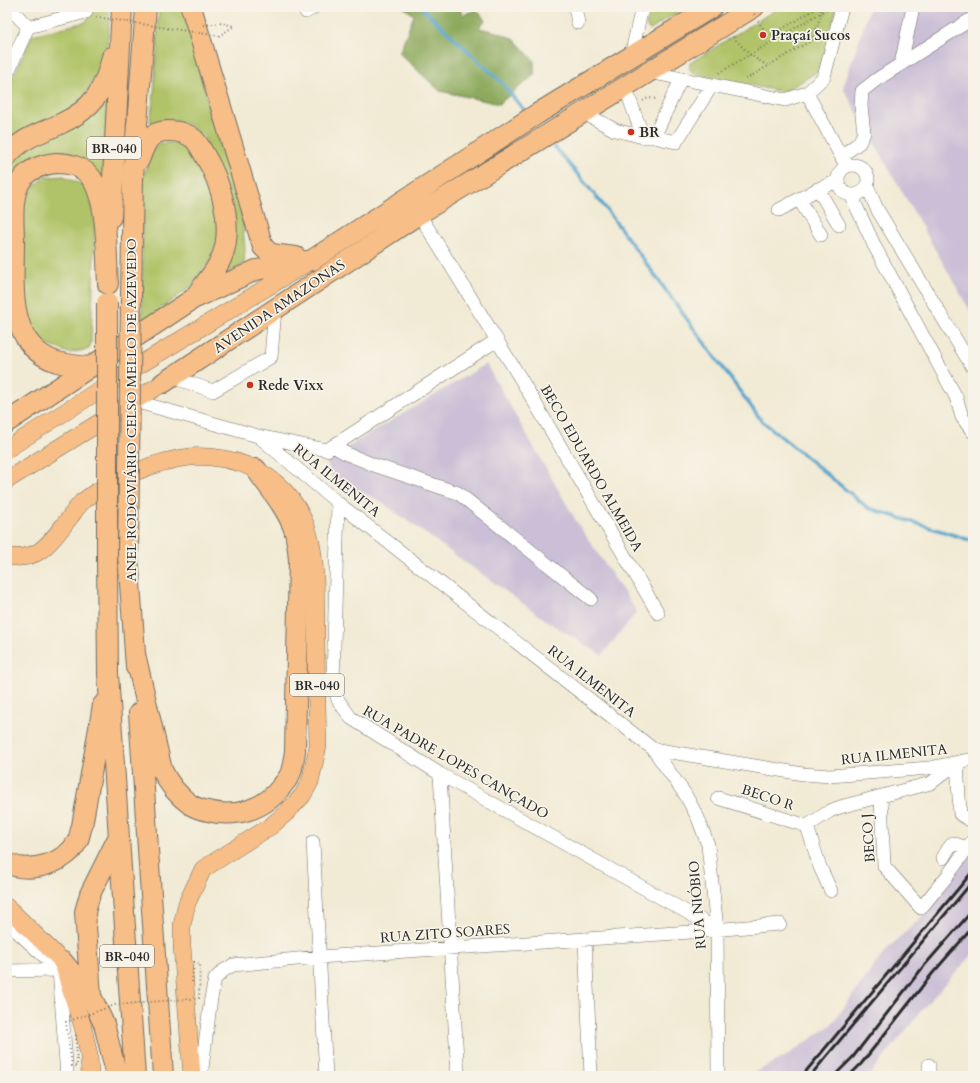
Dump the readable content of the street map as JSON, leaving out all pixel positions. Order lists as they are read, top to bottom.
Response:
{
  "streets": {
    "highway": ["BR-040", "AVENIDA AMAZONAS", "ANEL RODOVIÁRIO CELSO MELLO DE AZEVEDO"],
    "street": [
      "BECO EDUARDO ALMEIDA",
      "RUA ILMENITA",
      "RUA PADRE LOPES CANÇADO",
      "BECO R",
      "BECO J",
      "RUA NIÓBIO",
      "RUA ZITO SOARES"
    ]
  },
  "crossings": [
    ["AVENIDA AMAZONAS", "BECO EDUARDO ALMEIDA"],
    ["RUA ILMENITA", "RUA PADRE LOPES CANÇADO"],
    ["RUA ILMENITA", "RUA NIÓBIO"],
    ["RUA PADRE LOPES CANÇADO", "RUA NIÓBIO"],
    ["RUA PADRE LOPES CANÇADO", "RUA ZITO SOARES"],
    ["RUA NIÓBIO", "RUA ZITO SOARES"]
  ],
  "places": ["Praçaí Sucos", "BR", "Rede Vixx"]
}
